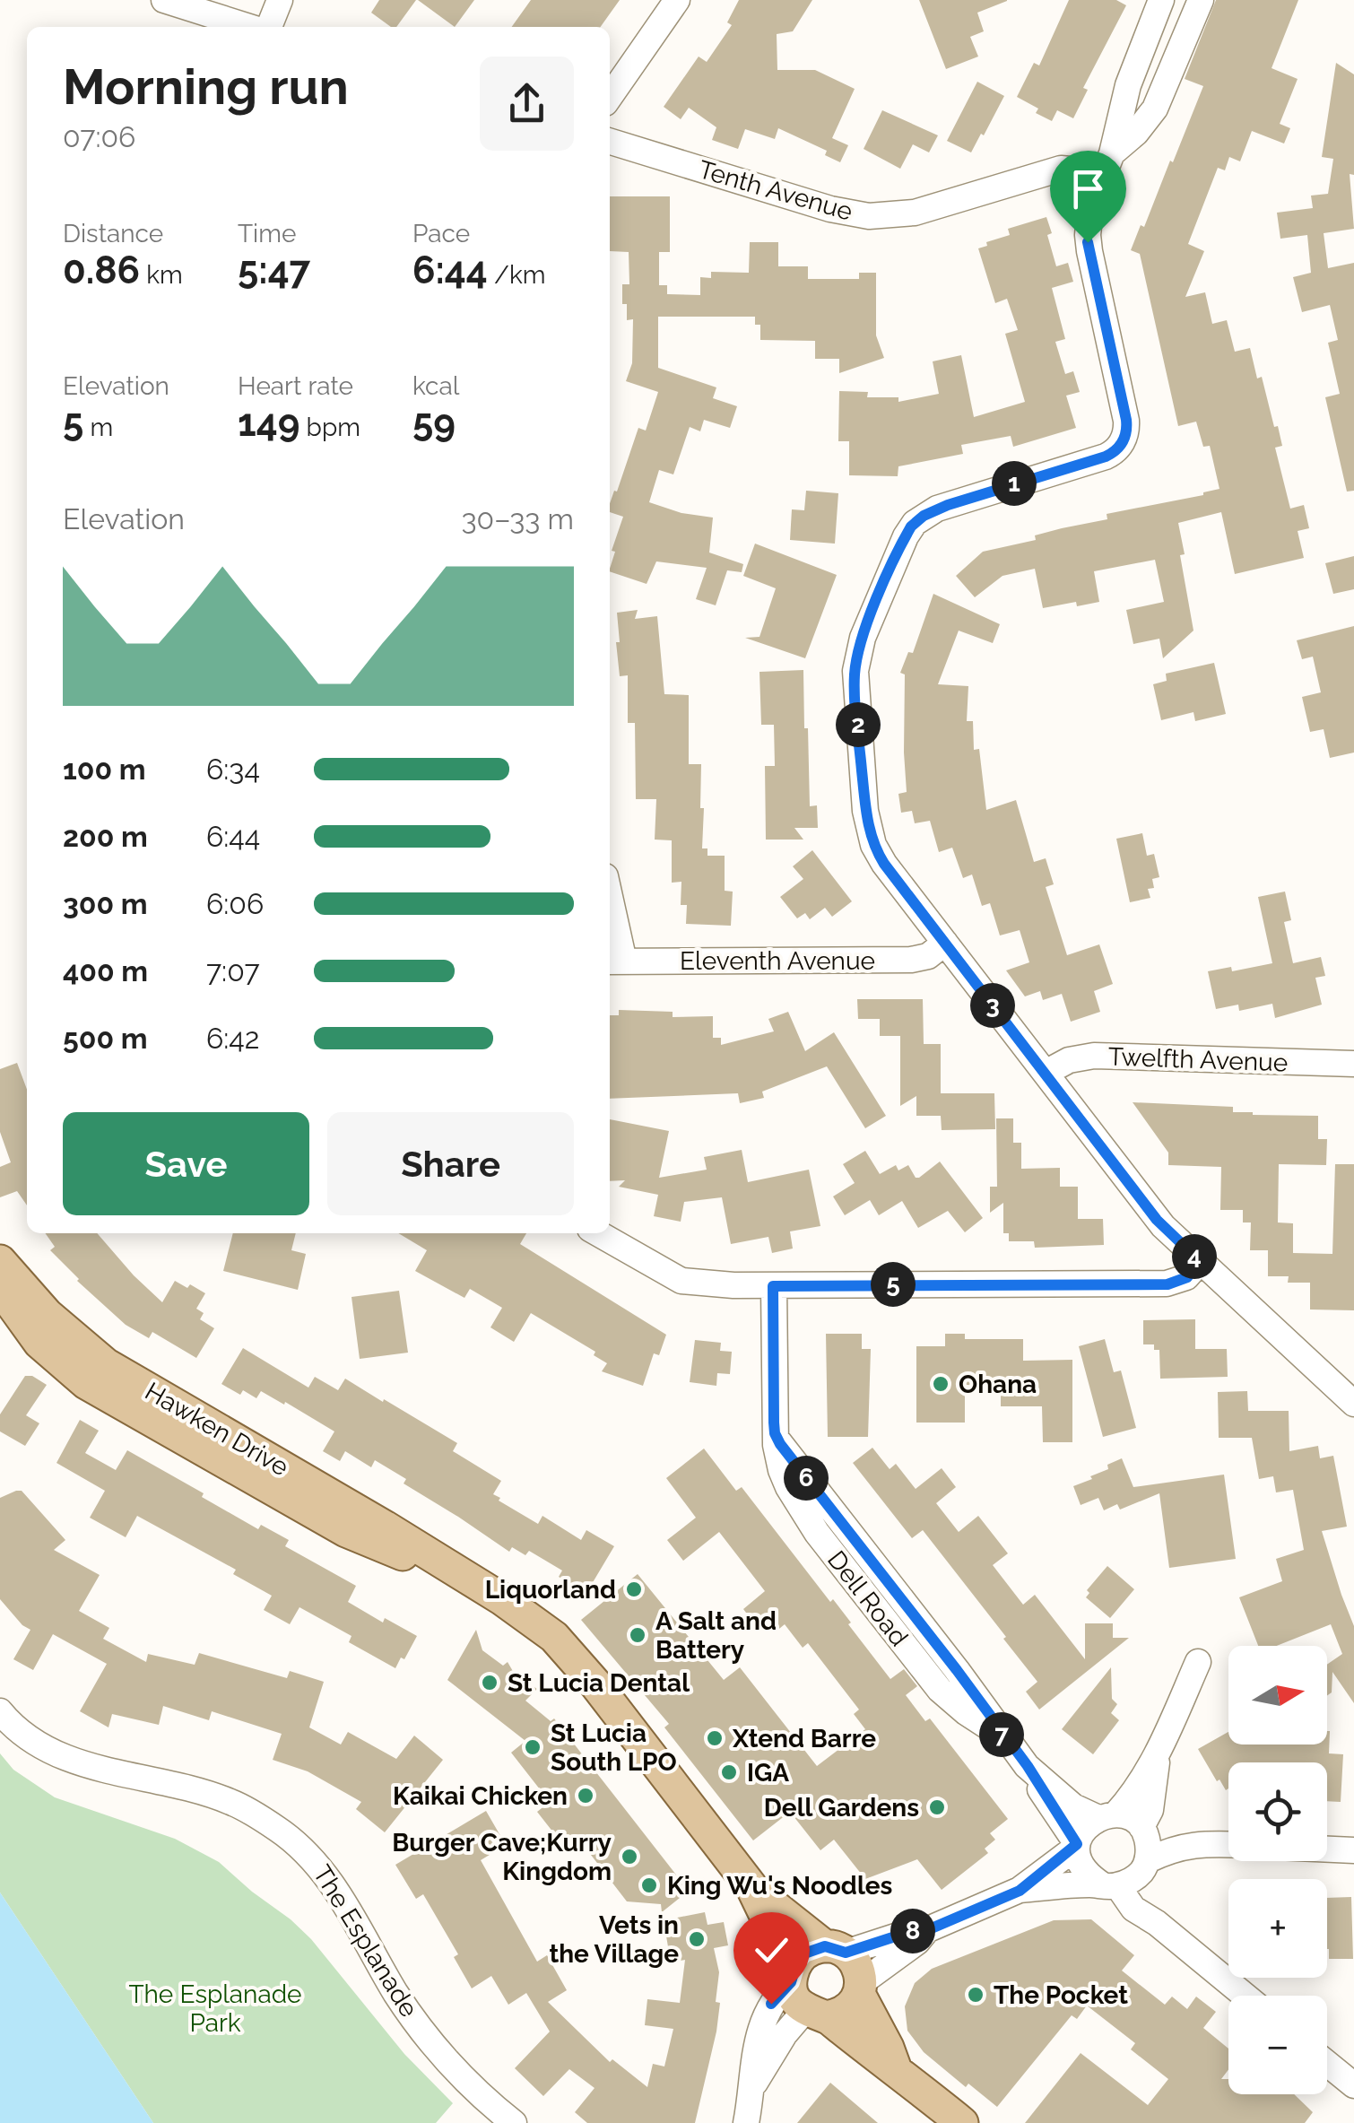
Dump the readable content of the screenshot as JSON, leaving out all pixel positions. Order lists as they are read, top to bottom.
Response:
{
  "streets": {
    "main road": ["Hawken Drive"],
    "street": [
      "Tenth Avenue",
      "Eleventh Avenue",
      "Twelfth Avenue",
      "Dell Road",
      "The Esplanade"
    ]
  },
  "parks": ["The Esplanade Park"],
  "places": [
    "Ohana",
    "Liquorland",
    "A Salt and Battery",
    "St Lucia Dental",
    "Xtend Barre",
    "St Lucia South LPO",
    "IGA",
    "Kaikai Chicken",
    "Dell Gardens",
    "Burger Cave;Kurry Kingdom",
    "King Wu's Noodles",
    "Vets in the Village",
    "The Pocket"
  ],
  "north": "right",
  "page": {
    "heading": ["Morning run", "07:06"],
    "stats": [
      ["Distance", "0.86 km"],
      ["Time", "5:47"],
      ["Pace", "6:44 /km"],
      ["Elevation", "5 m"],
      ["Heart rate", "149 bpm"],
      ["kcal", "59"]
    ],
    "pins": [
      "1",
      "2",
      "3",
      "4",
      "5",
      "6",
      "7",
      "8"
    ],
    "chart": ["Elevation", "30–33 m"],
    "list": [
      {
        "name": "100 m",
        "note": "6:34"
      },
      {
        "name": "200 m",
        "note": "6:44"
      },
      {
        "name": "300 m",
        "note": "6:06"
      },
      {
        "name": "400 m",
        "note": "7:07"
      },
      {
        "name": "500 m",
        "note": "6:42"
      }
    ],
    "buttons": ["Save", "Share"],
    "map_buttons": ["+", "−"]
  }
}
